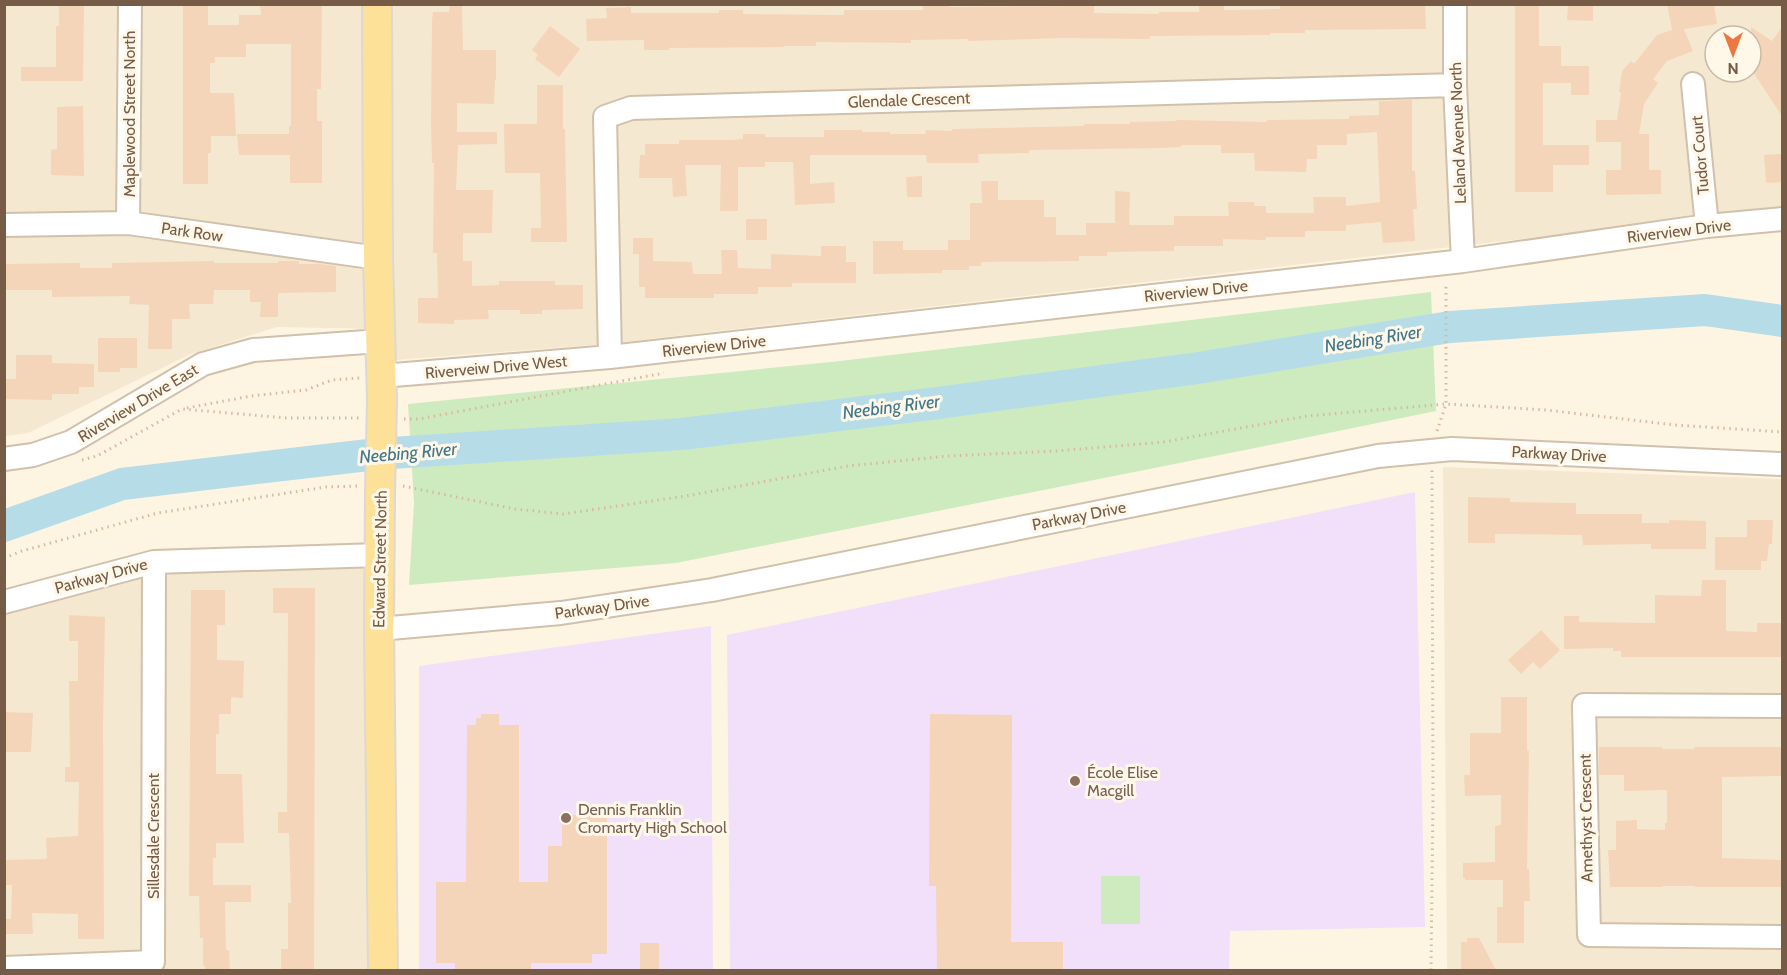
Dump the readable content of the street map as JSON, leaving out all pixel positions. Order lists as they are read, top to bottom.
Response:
{
  "streets": {
    "main road": ["Edward Street North"],
    "street": [
      "Glendale Crescent",
      "Maplewood Street North",
      "Leland Avenue North",
      "Tudor Court",
      "Riverview Drive",
      "Park Row",
      "Riverveiw Drive West",
      "Riverview Drive East",
      "Parkway Drive",
      "Amethyst Crescent",
      "Sillesdale Crescent"
    ]
  },
  "crossings": [
    ["Glendale Crescent", "Leland Avenue North"],
    ["Glendale Crescent", "Riverview Drive"],
    ["Glendale Crescent", "Riverveiw Drive West"],
    ["Maplewood Street North", "Park Row"],
    ["Leland Avenue North", "Riverview Drive"],
    ["Tudor Court", "Riverview Drive"],
    ["Riverview Drive", "Riverveiw Drive West"],
    ["Park Row", "Edward Street North"],
    ["Riverveiw Drive West", "Edward Street North"],
    ["Riverview Drive East", "Edward Street North"],
    ["Parkway Drive", "Edward Street North"],
    ["Parkway Drive", "Sillesdale Crescent"]
  ],
  "water": ["Neebing River"],
  "places": ["École Elise Macgill", "Dennis Franklin Cromarty High School"],
  "north": "bottom"
}
